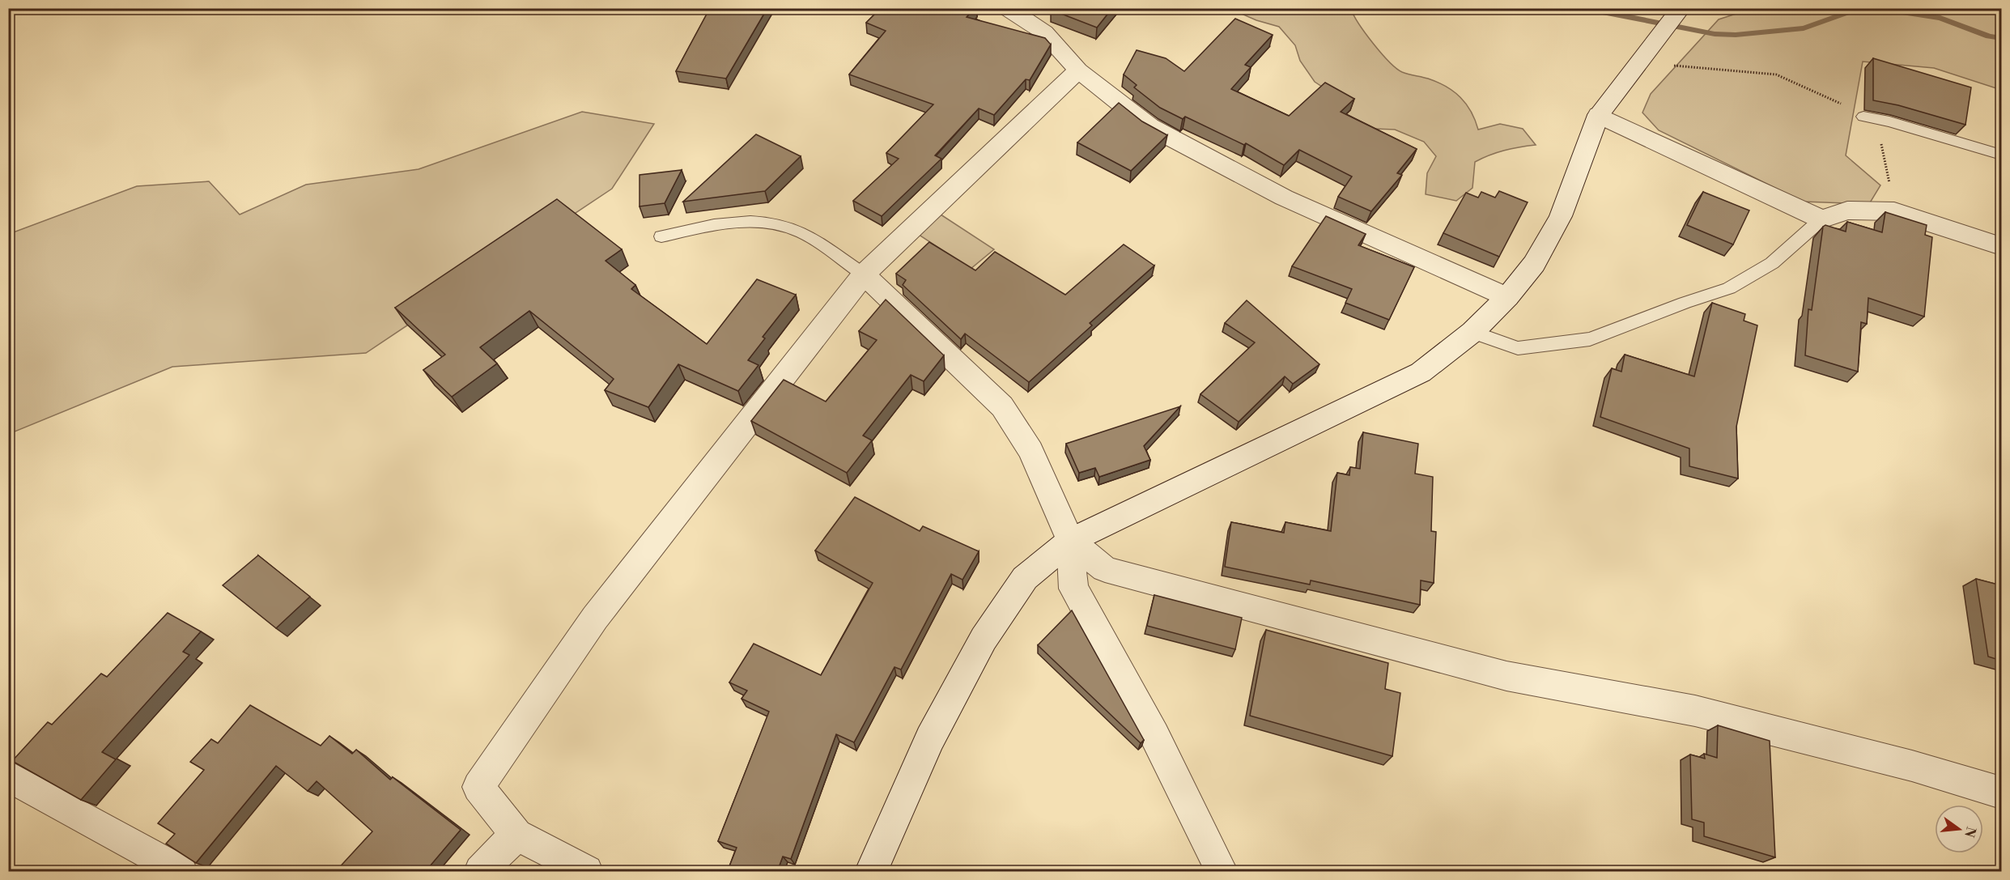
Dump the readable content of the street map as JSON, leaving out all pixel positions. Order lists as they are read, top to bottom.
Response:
{
  "north": "right"
}
